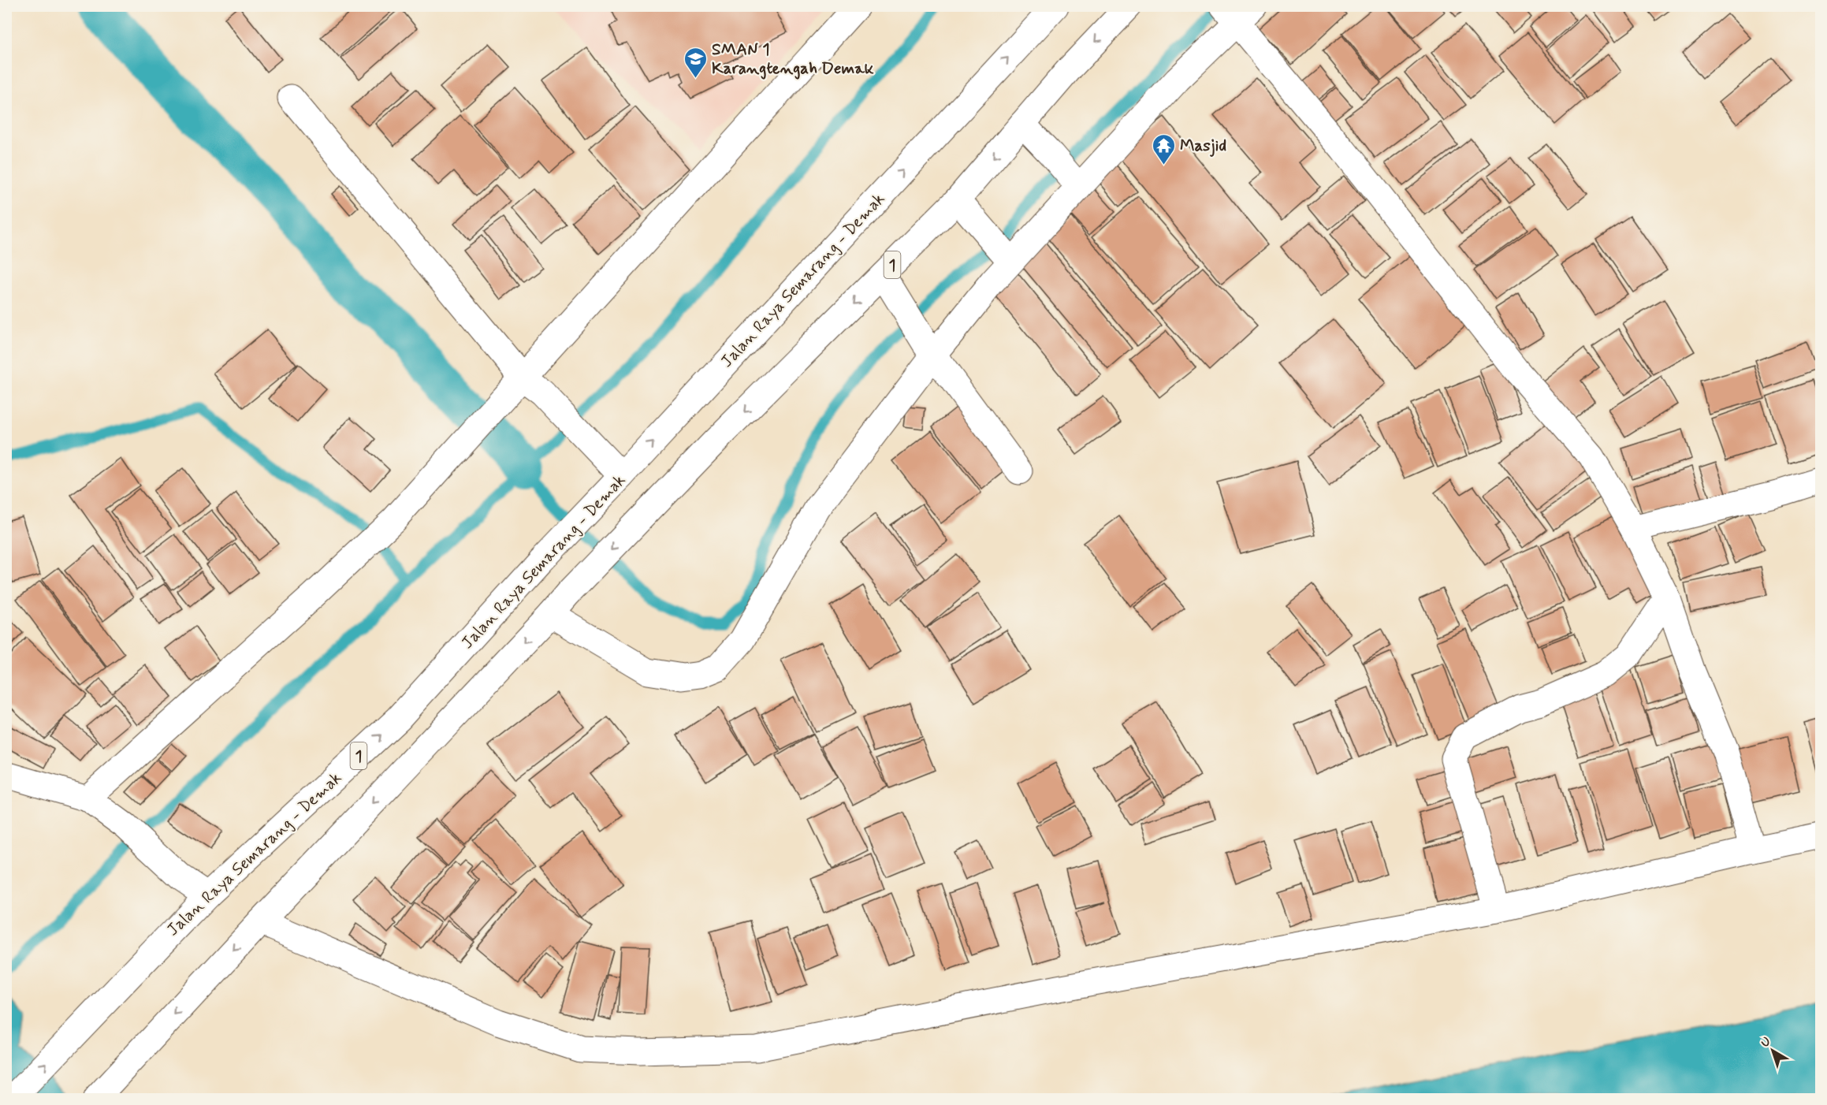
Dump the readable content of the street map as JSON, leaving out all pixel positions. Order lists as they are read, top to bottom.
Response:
{
  "streets": {
    "main road": ["1", "Jalan Raya Semarang - Demak"]
  },
  "places": {
    "school or university": ["SMAN 1 Karangtengah Demak"],
    "temple": ["Masjid"]
  },
  "north": "top left"
}
